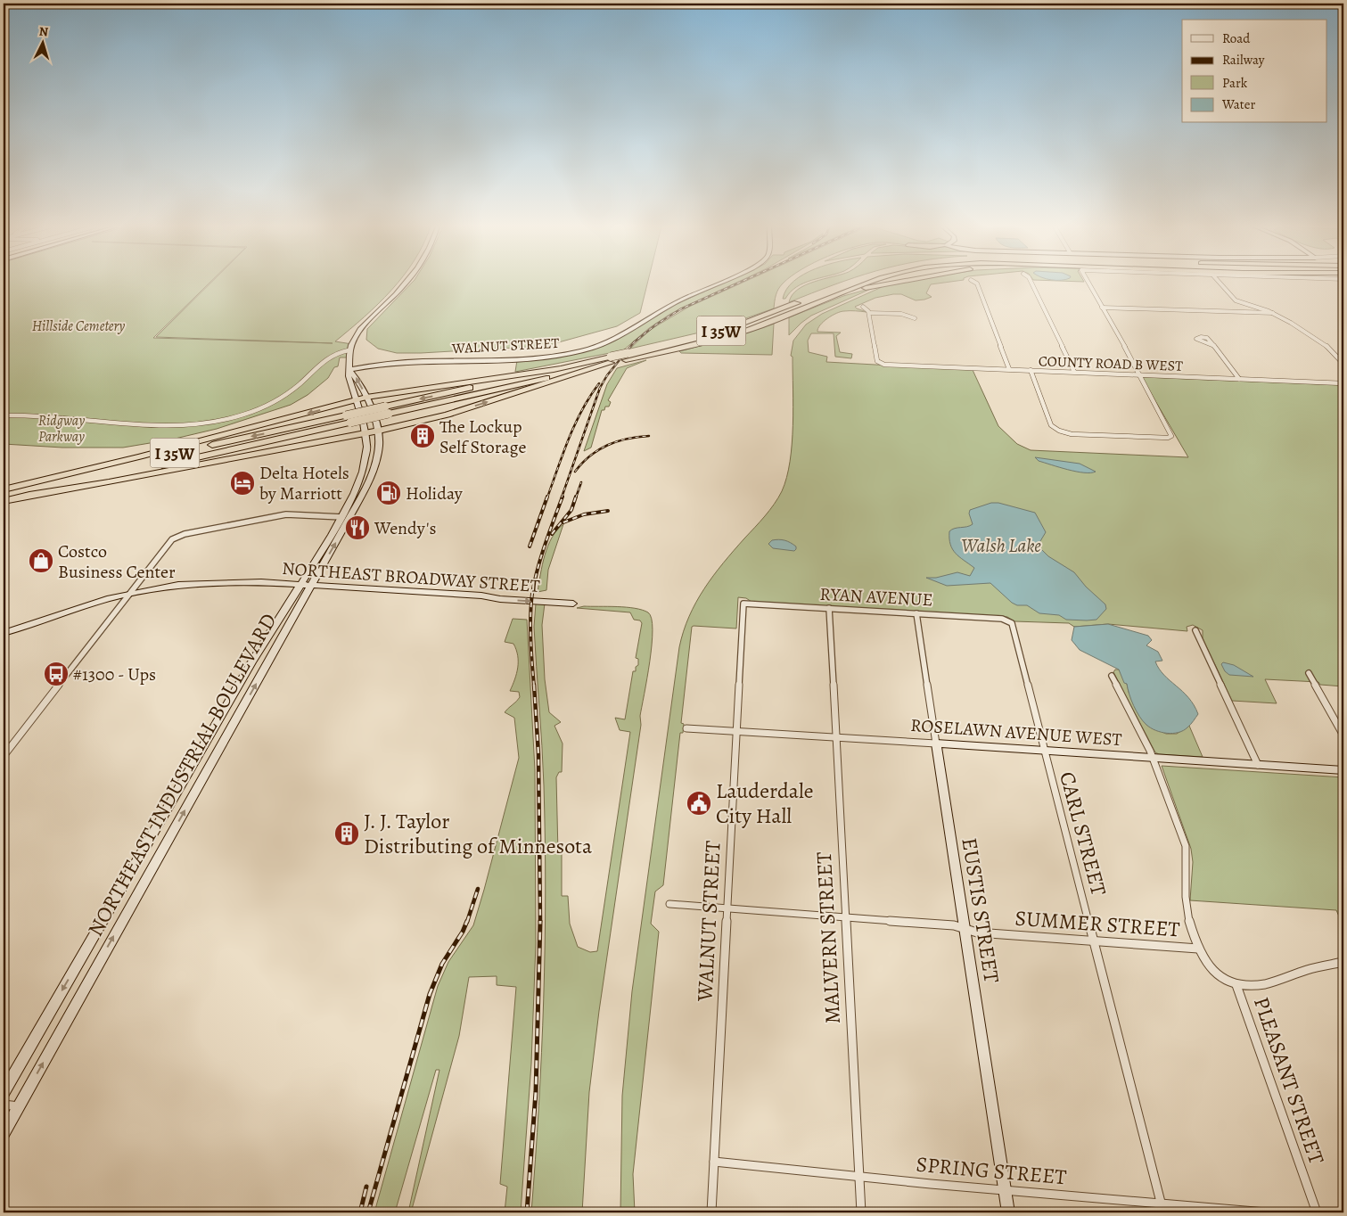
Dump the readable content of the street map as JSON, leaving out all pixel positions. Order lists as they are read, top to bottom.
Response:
{
  "streets": {
    "highway": ["I 35W"],
    "street": [
      "WALNUT STREET",
      "COUNTY ROAD B WEST",
      "NORTHEAST BROADWAY STREET",
      "RYAN AVENUE",
      "ROSELAWN AVENUE WEST",
      "NORTHEAST INDUSTRIAL BOULEVARD",
      "CARL STREET",
      "EUSTIS STREET",
      "SUMMER STREET",
      "MALVERN STREET",
      "PLEASANT STREET",
      "SPRING STREET"
    ]
  },
  "crossings": [
    ["WALNUT STREET", "RYAN AVENUE"],
    ["WALNUT STREET", "ROSELAWN AVENUE WEST"],
    ["WALNUT STREET", "NORTHEAST INDUSTRIAL BOULEVARD"],
    ["WALNUT STREET", "SUMMER STREET"],
    ["WALNUT STREET", "SPRING STREET"],
    ["NORTHEAST BROADWAY STREET", "NORTHEAST INDUSTRIAL BOULEVARD"],
    ["RYAN AVENUE", "CARL STREET"],
    ["RYAN AVENUE", "EUSTIS STREET"],
    ["RYAN AVENUE", "MALVERN STREET"],
    ["ROSELAWN AVENUE WEST", "CARL STREET"],
    ["ROSELAWN AVENUE WEST", "EUSTIS STREET"],
    ["ROSELAWN AVENUE WEST", "MALVERN STREET"],
    ["CARL STREET", "SUMMER STREET"],
    ["CARL STREET", "SPRING STREET"],
    ["EUSTIS STREET", "SUMMER STREET"],
    ["EUSTIS STREET", "SPRING STREET"],
    ["SUMMER STREET", "MALVERN STREET"],
    ["SUMMER STREET", "PLEASANT STREET"],
    ["MALVERN STREET", "SPRING STREET"]
  ],
  "water": ["Walsh Lake"],
  "parks": ["Hillside Cemetery", "Ridgway Parkway"],
  "places": {
    "building": ["The Lockup Self Storage", "J. J. Taylor Distributing of Minnesota"],
    "hotel": ["Delta Hotels by Marriott"],
    "fuel station": ["Holiday"],
    "restaurant": ["Wendy's"],
    "shop": ["Costco Business Center"],
    "bus stop": ["#1300 - Ups"],
    "public building": ["Lauderdale City Hall"]
  },
  "legend": [
    "Road",
    "Railway",
    "Park",
    "Water"
  ],
  "north": "top"
}
